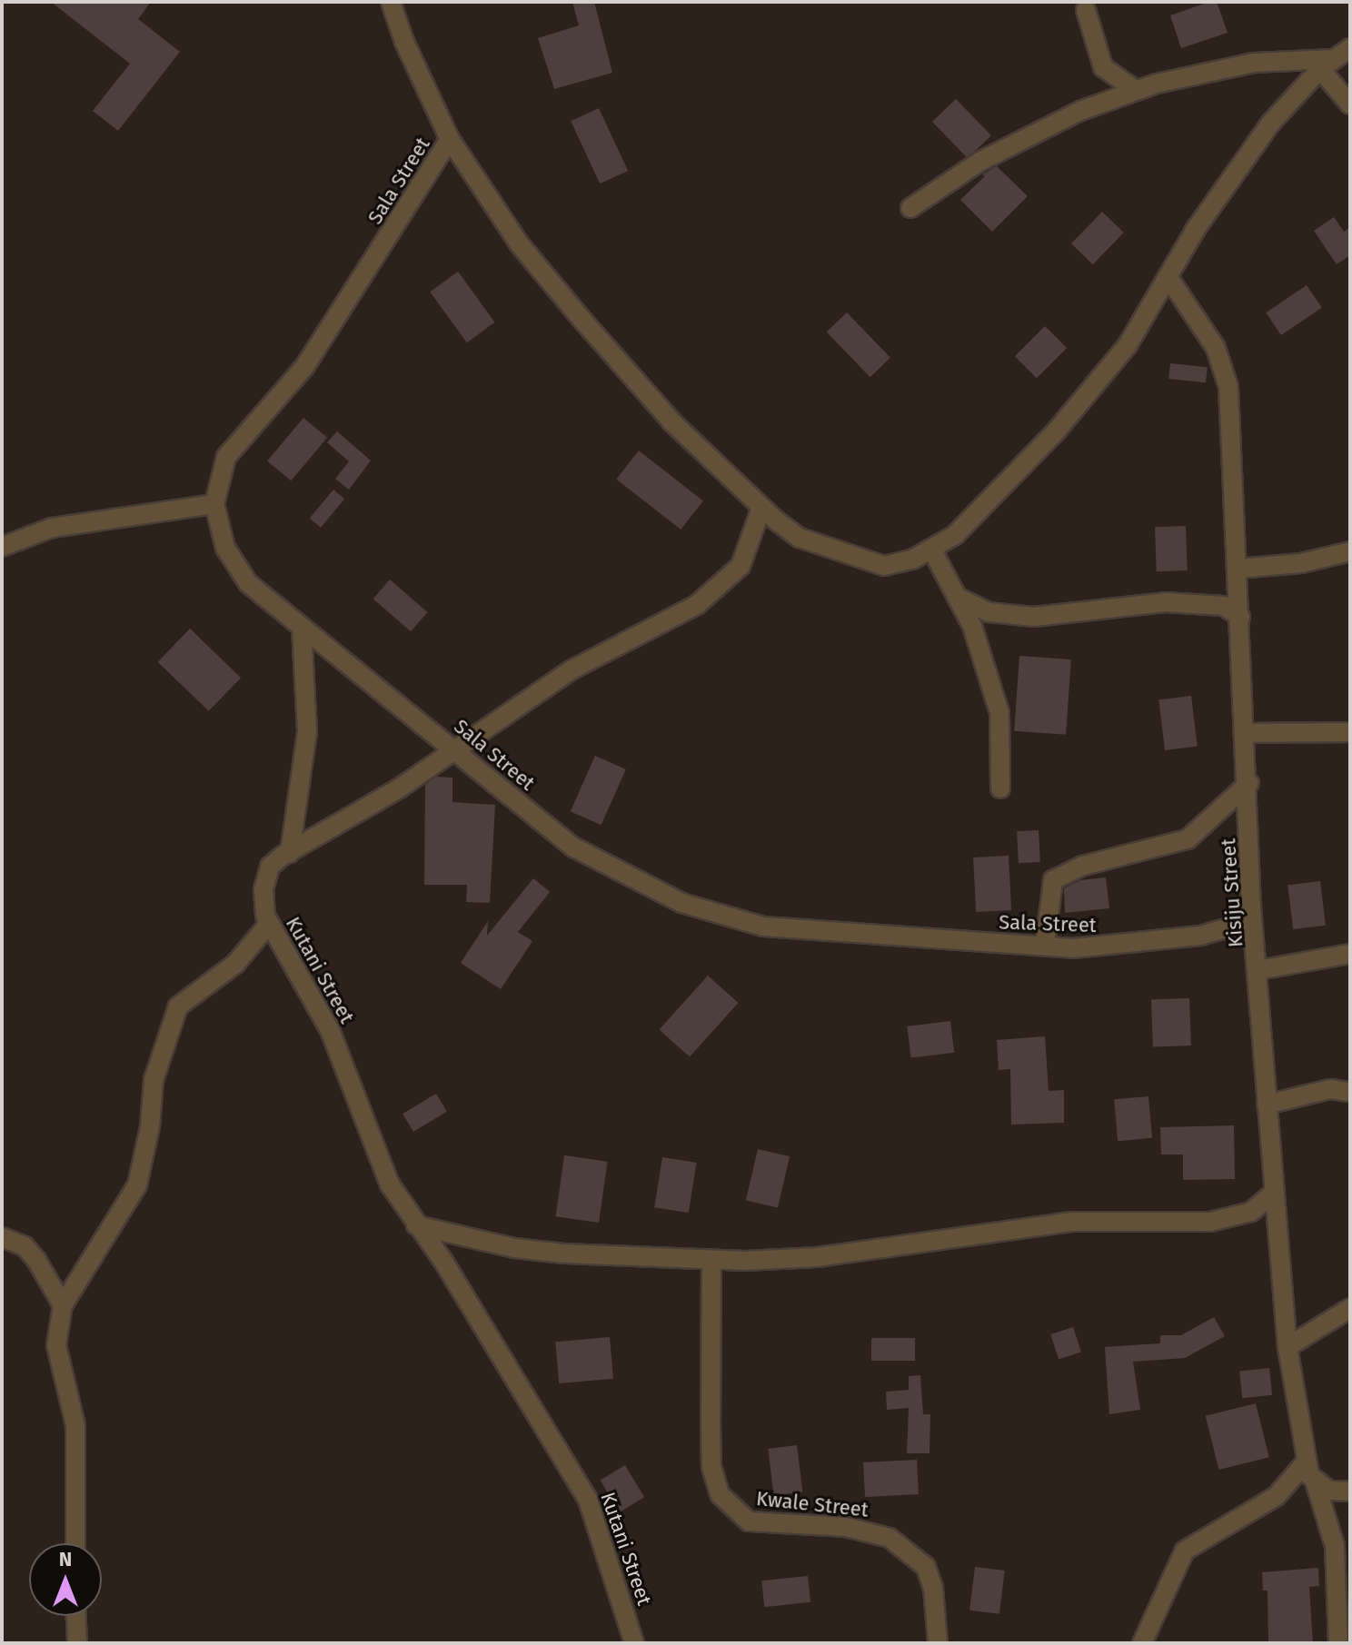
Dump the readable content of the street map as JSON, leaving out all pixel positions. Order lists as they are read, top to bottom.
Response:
{
  "streets": {
    "street": [
      "Sala Street",
      "Kisiju Street",
      "Kutani Street",
      "Kwale Street"
    ]
  },
  "crossings": [
    ["Sala Street", "Kisiju Street"],
    ["Sala Street", "Kutani Street"]
  ],
  "north": "top"
}
